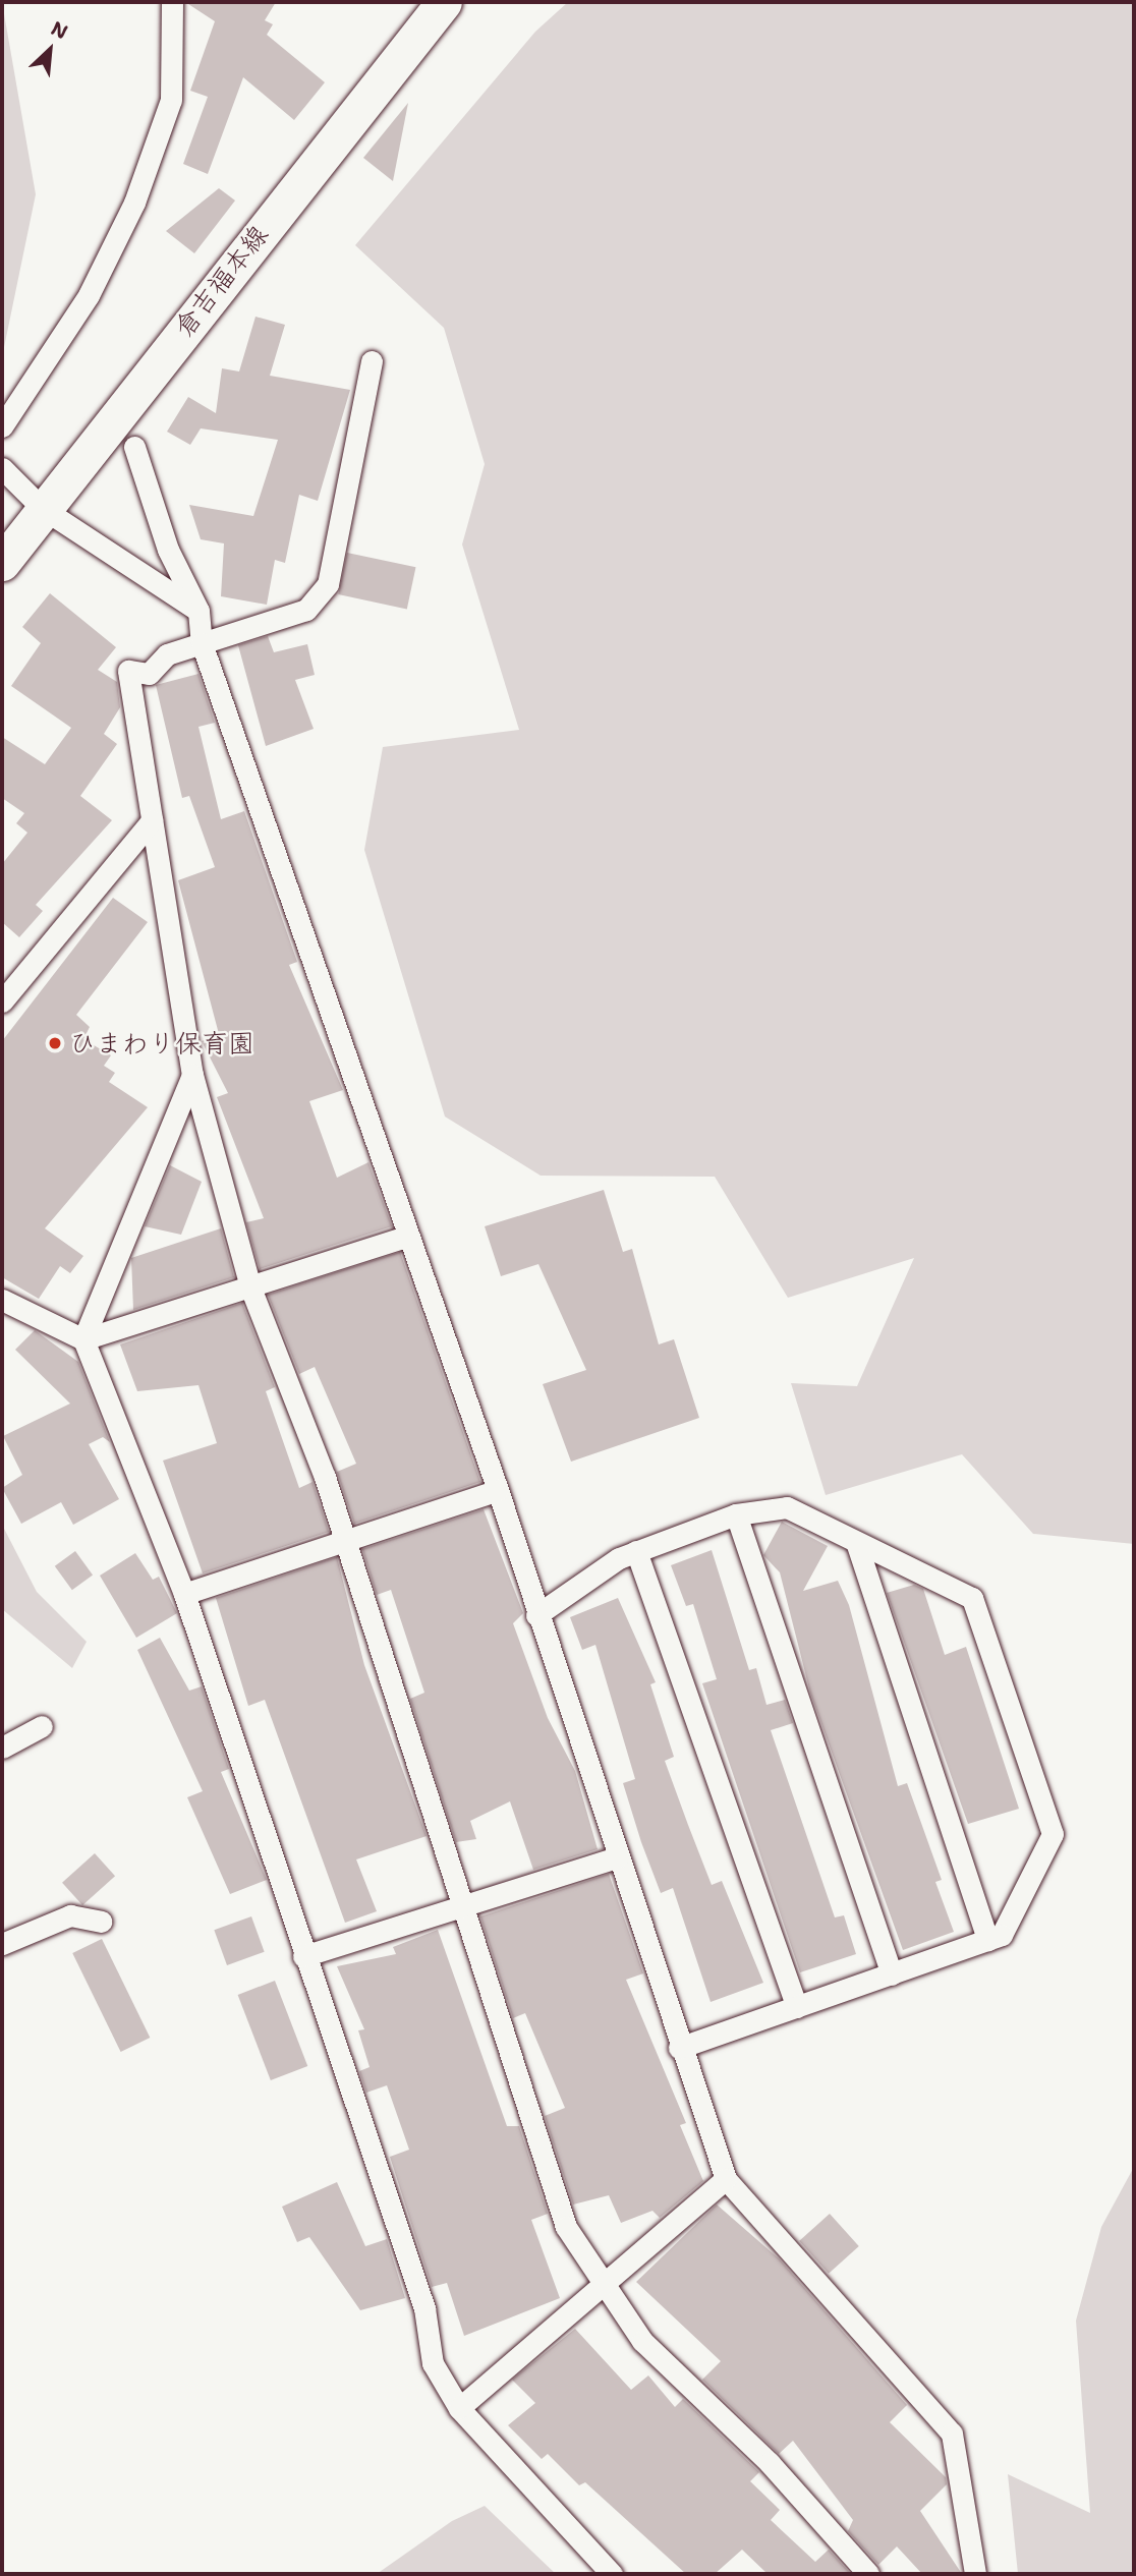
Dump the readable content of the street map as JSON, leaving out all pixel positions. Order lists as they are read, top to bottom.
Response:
{
  "streets": {
    "main road": ["倉吉福本線"]
  },
  "places": ["ひまわり保育園"],
  "north": "top right"
}
